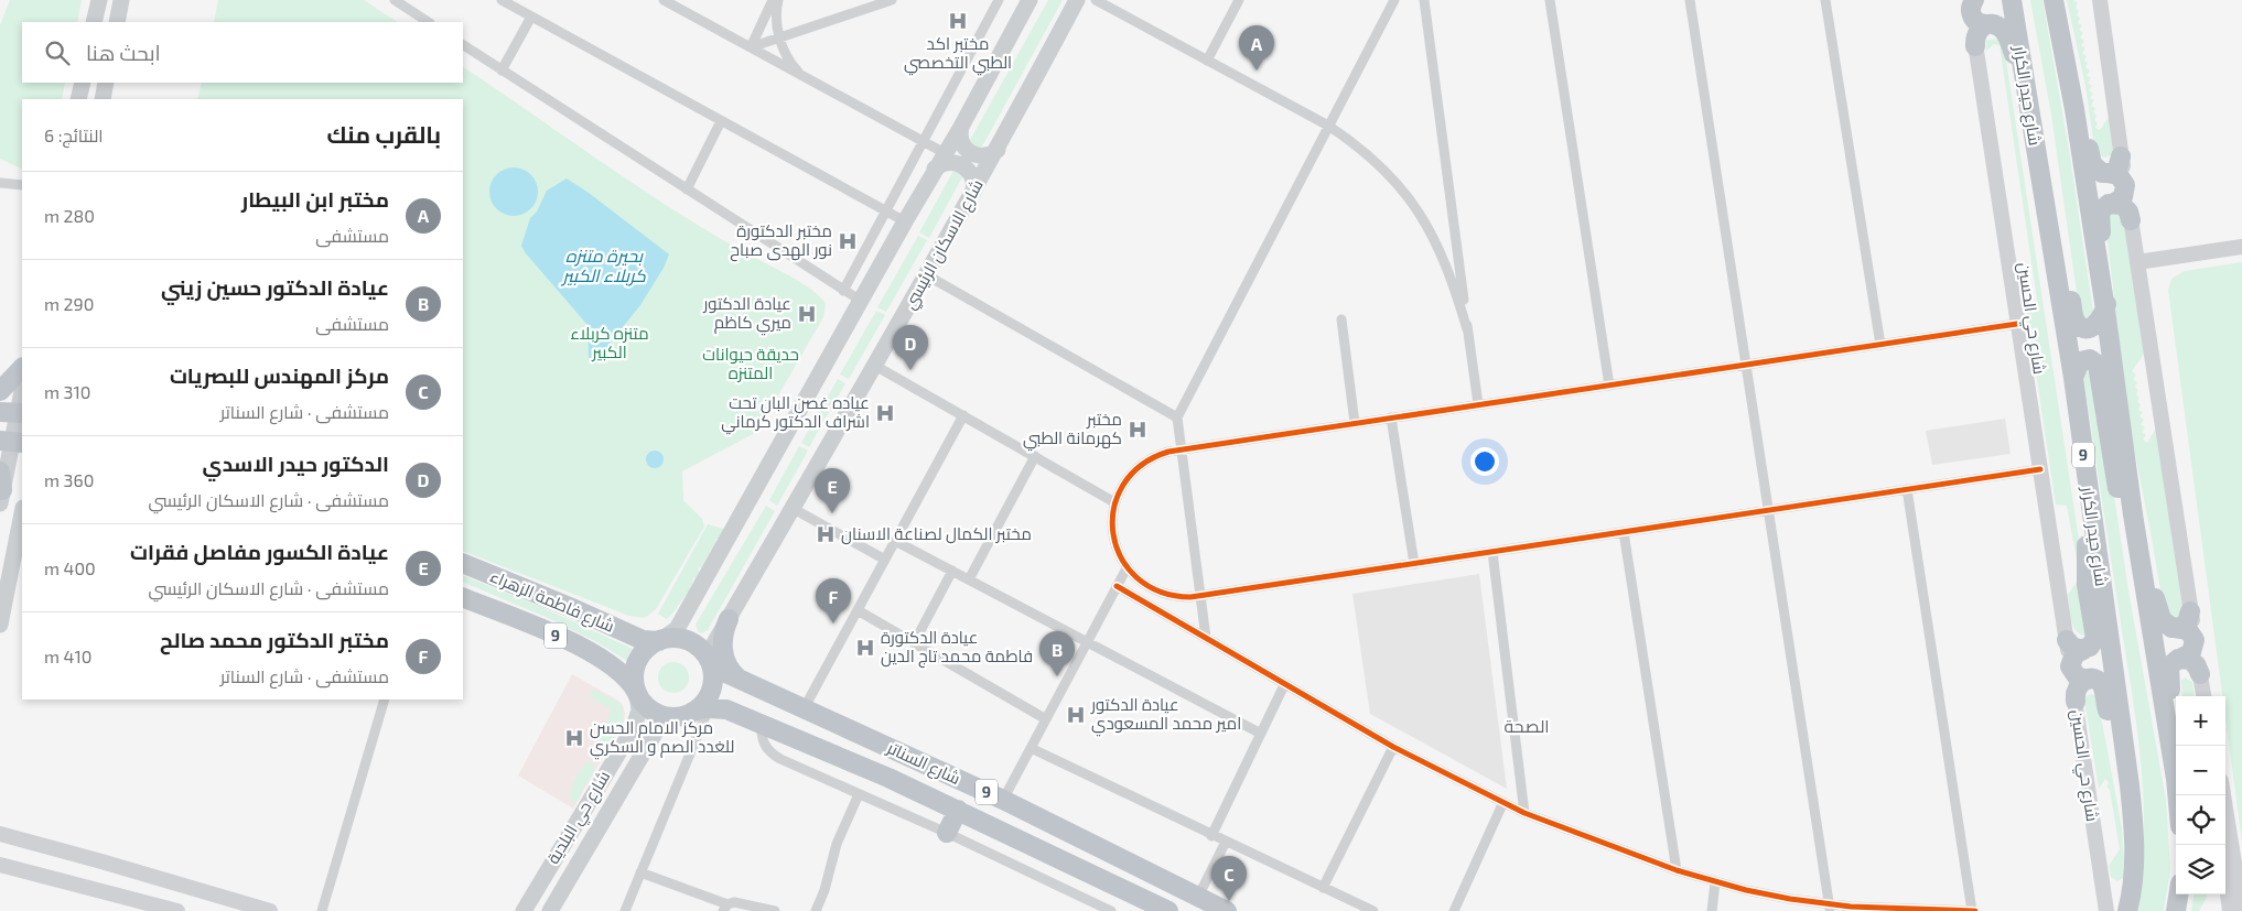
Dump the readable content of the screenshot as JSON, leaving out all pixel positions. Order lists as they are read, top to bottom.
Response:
{
  "streets": {
    "highway": [
      "شارع حيدر الكرار",
      "9",
      "شارع فاطمة الزهراء",
      "شارع السناتر"
    ],
    "main road": ["شارع الاسكان الرئيسي", "شارع حي الحسين", "شارع حي البلدية"]
  },
  "crossings": [
    ["شارع الاسكان الرئيسي", "9"],
    ["شارع الاسكان الرئيسي", "شارع فاطمة الزهراء"],
    ["شارع الاسكان الرئيسي", "شارع السناتر"],
    ["شارع الاسكان الرئيسي", "شارع حي البلدية"],
    ["9", "شارع فاطمة الزهراء"],
    ["9", "شارع السناتر"],
    ["9", "شارع حي البلدية"],
    ["شارع فاطمة الزهراء", "شارع السناتر"],
    ["شارع فاطمة الزهراء", "شارع حي البلدية"],
    ["شارع السناتر", "شارع حي البلدية"]
  ],
  "districts": ["الصحة"],
  "water": ["بحيرة متنزه كربلاء الكبير"],
  "parks": ["متنزه كربلاء الكبير", "حديقة حيوانات المتنزه"],
  "places": {
    "hospital": [
      "مختبر اكد الطبي التخصصي",
      "مختبر الدكتورة نور الهدى صباح",
      "عيادة الدكتور ميري كاظم",
      "عياده غصن البان تحت اشراف الدكتور كرماني",
      "مختبر كهرمانة الطبي",
      "مختبر الكمال لصناعة الاسنان",
      "عيادة الدكتورة فاطمة محمد تاج الدين",
      "عيادة الدكتور امير محمد المسعودي",
      "مركز الامام الحسن للغدد الصم و السكري"
    ]
  },
  "page": {
    "search": "ابحث هنا",
    "pins": [
      "A",
      "D",
      "E",
      "F",
      "B",
      "C"
    ],
    "heading": ["بالقرب منك", "النتائج: 6"],
    "list": [
      {
        "mark": "A",
        "name": "مختبر ابن البيطار",
        "note": "مستشفى",
        "value": "280 m"
      },
      {
        "mark": "B",
        "name": "عيادة الدكتور حسين زيني",
        "note": "مستشفى",
        "value": "290 m"
      },
      {
        "mark": "C",
        "name": "مركز المهندس للبصريات",
        "note": "مستشفى · شارع السناتر",
        "value": "310 m"
      },
      {
        "mark": "D",
        "name": "الدكتور حيدر الاسدي",
        "note": "مستشفى · شارع الاسكان الرئيسي",
        "value": "360 m"
      },
      {
        "mark": "E",
        "name": "عيادة الكسور مفاصل فقرات",
        "note": "مستشفى · شارع الاسكان الرئيسي",
        "value": "400 m"
      },
      {
        "mark": "F",
        "name": "مختبر الدكتور محمد صالح",
        "note": "مستشفى · شارع السناتر",
        "value": "410 m"
      }
    ],
    "map_buttons": ["+", "−"]
  }
}
